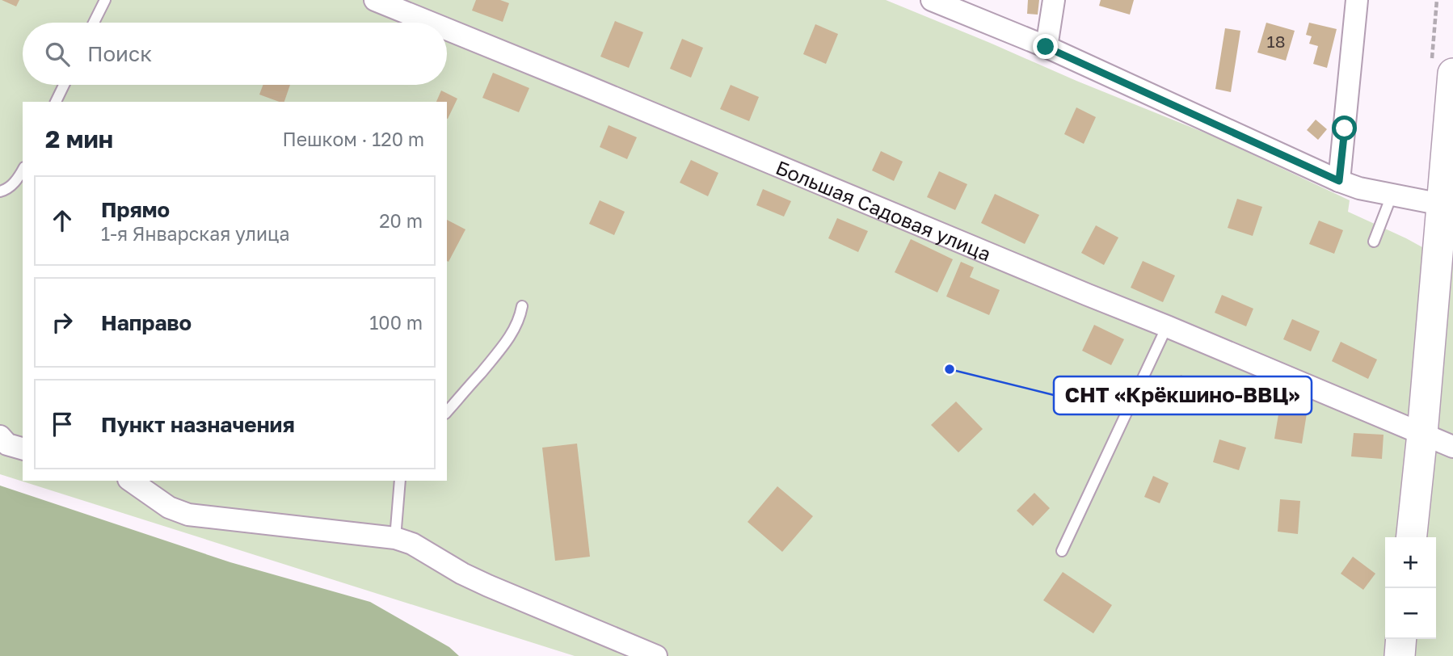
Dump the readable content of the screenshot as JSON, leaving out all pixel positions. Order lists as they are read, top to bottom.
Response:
{
  "streets": {
    "street": ["Большая Садовая улица"]
  },
  "places": ["СНТ «Крёкшино-ВВЦ»"],
  "house_numbers": ["18"],
  "page": {
    "search": "Поиск",
    "heading": ["2 мин", "Пешком · 120 m"],
    "list": [
      ["Прямо", "1-я Январская улица", "20 m"],
      ["Направо", "100 m"],
      "Пункт назначения"
    ],
    "map_buttons": ["+", "−"]
  }
}
